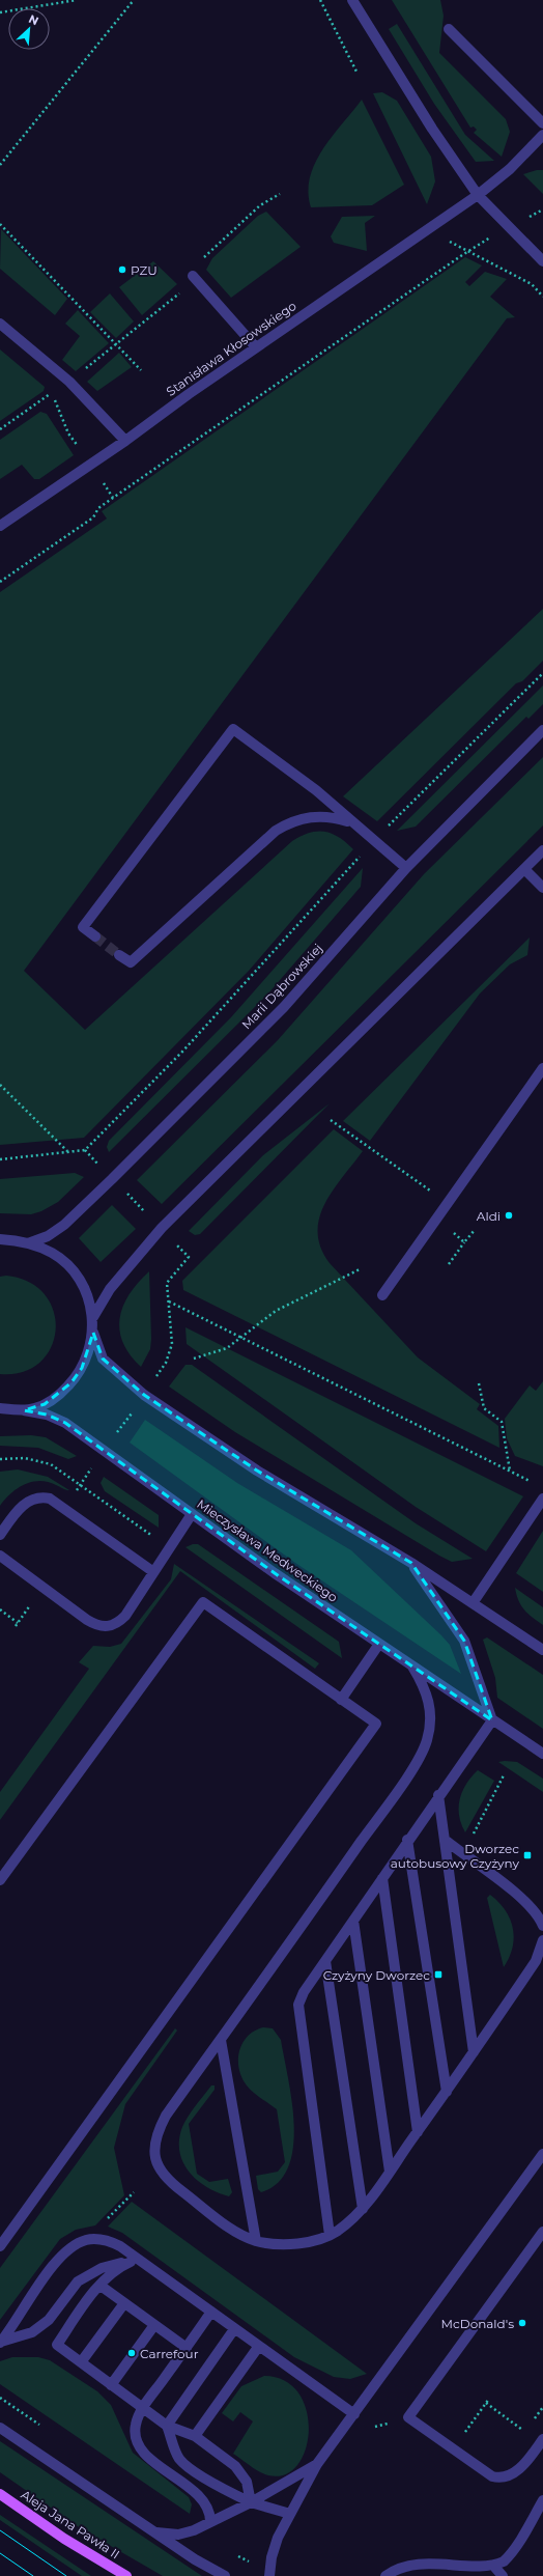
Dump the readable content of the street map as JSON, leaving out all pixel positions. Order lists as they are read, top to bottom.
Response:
{
  "streets": {
    "main road": ["Aleja Jana Pawła II"],
    "street": ["Stanisława Kłosowskiego", "Marii Dąbrowskiej", "Mieczysława Medweckiego"]
  },
  "places": {
    "other": [
      "PZU",
      "Aldi",
      "McDonald's",
      "Carrefour"
    ],
    "transit": ["Dworzec autobusowy Czyżyny", "Czyżyny Dworzec"]
  },
  "north": "top right"
}
